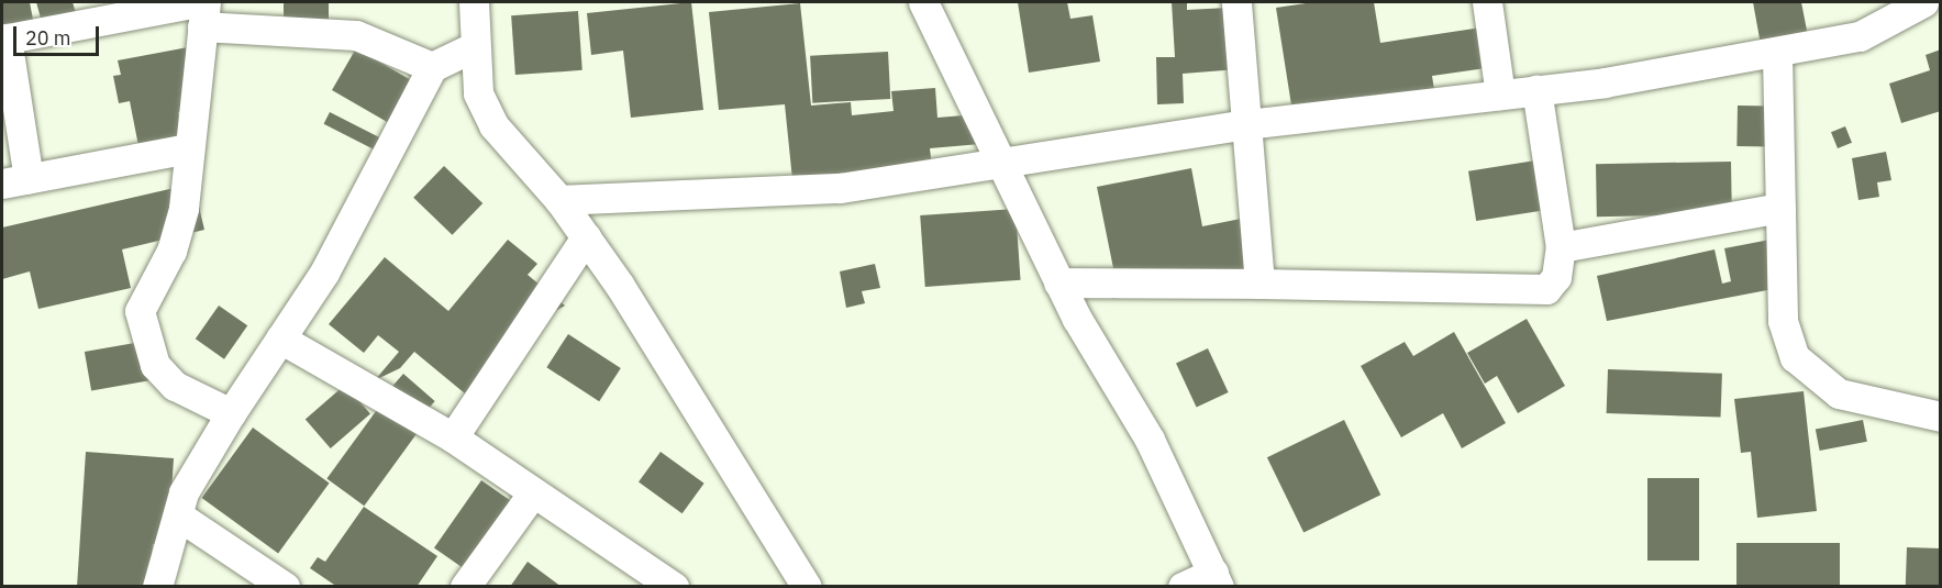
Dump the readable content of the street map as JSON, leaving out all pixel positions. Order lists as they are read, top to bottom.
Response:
{
  "scale_bar": "20 m"
}
